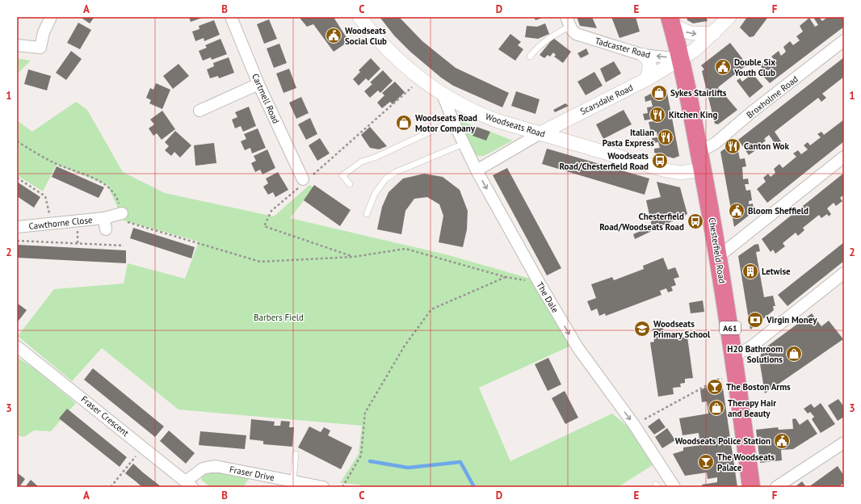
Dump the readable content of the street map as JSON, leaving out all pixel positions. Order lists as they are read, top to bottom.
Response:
{
  "streets": {
    "highway": ["Chesterfield Road", "A61"],
    "street": [
      "Tadcaster Road",
      "Broxholme Road",
      "Cartmell Road",
      "Scarsdale Road",
      "Woodseats Road",
      "Cawthorne Close",
      "The Dale",
      "Fraser Crescent",
      "Fraser Drive"
    ]
  },
  "crossings": [
    ["Tadcaster Road", "Scarsdale Road"],
    ["Tadcaster Road", "Chesterfield Road"],
    ["Broxholme Road", "Chesterfield Road"],
    ["Scarsdale Road", "Woodseats Road"],
    ["Scarsdale Road", "Chesterfield Road"],
    ["Scarsdale Road", "The Dale"],
    ["Woodseats Road", "Chesterfield Road"],
    ["Woodseats Road", "The Dale"],
    ["Fraser Crescent", "Fraser Drive"]
  ],
  "one_way": ["The Dale"],
  "parks": ["Barbers Field"],
  "places": {
    "public building": [
      "Woodseats Social Club",
      "Double Six Youth Club",
      "Bloom Sheffield",
      "Woodseats Police Station"
    ],
    "shop": [
      "Sykes Stairlifts",
      "Woodseats Road Motor Company",
      "H20 Bathroom Solutions",
      "Therapy Hair and Beauty"
    ],
    "restaurant": ["Kitchen King", "Italian Pasta Express", "Canton Wok"],
    "bus stop": ["Woodseats Road/Chesterfield Road", "Chesterfield Road/Woodseats Road"],
    "building": ["Letwise"],
    "bank": ["Virgin Money"],
    "school or university": ["Woodseats Primary School"],
    "bar": ["The Boston Arms", "The Woodseats Palace"]
  },
  "grid": {
    "columns": [
      "A",
      "B",
      "C",
      "D",
      "E",
      "F"
    ],
    "rows": ["1", "2", "3"]
  }
}
